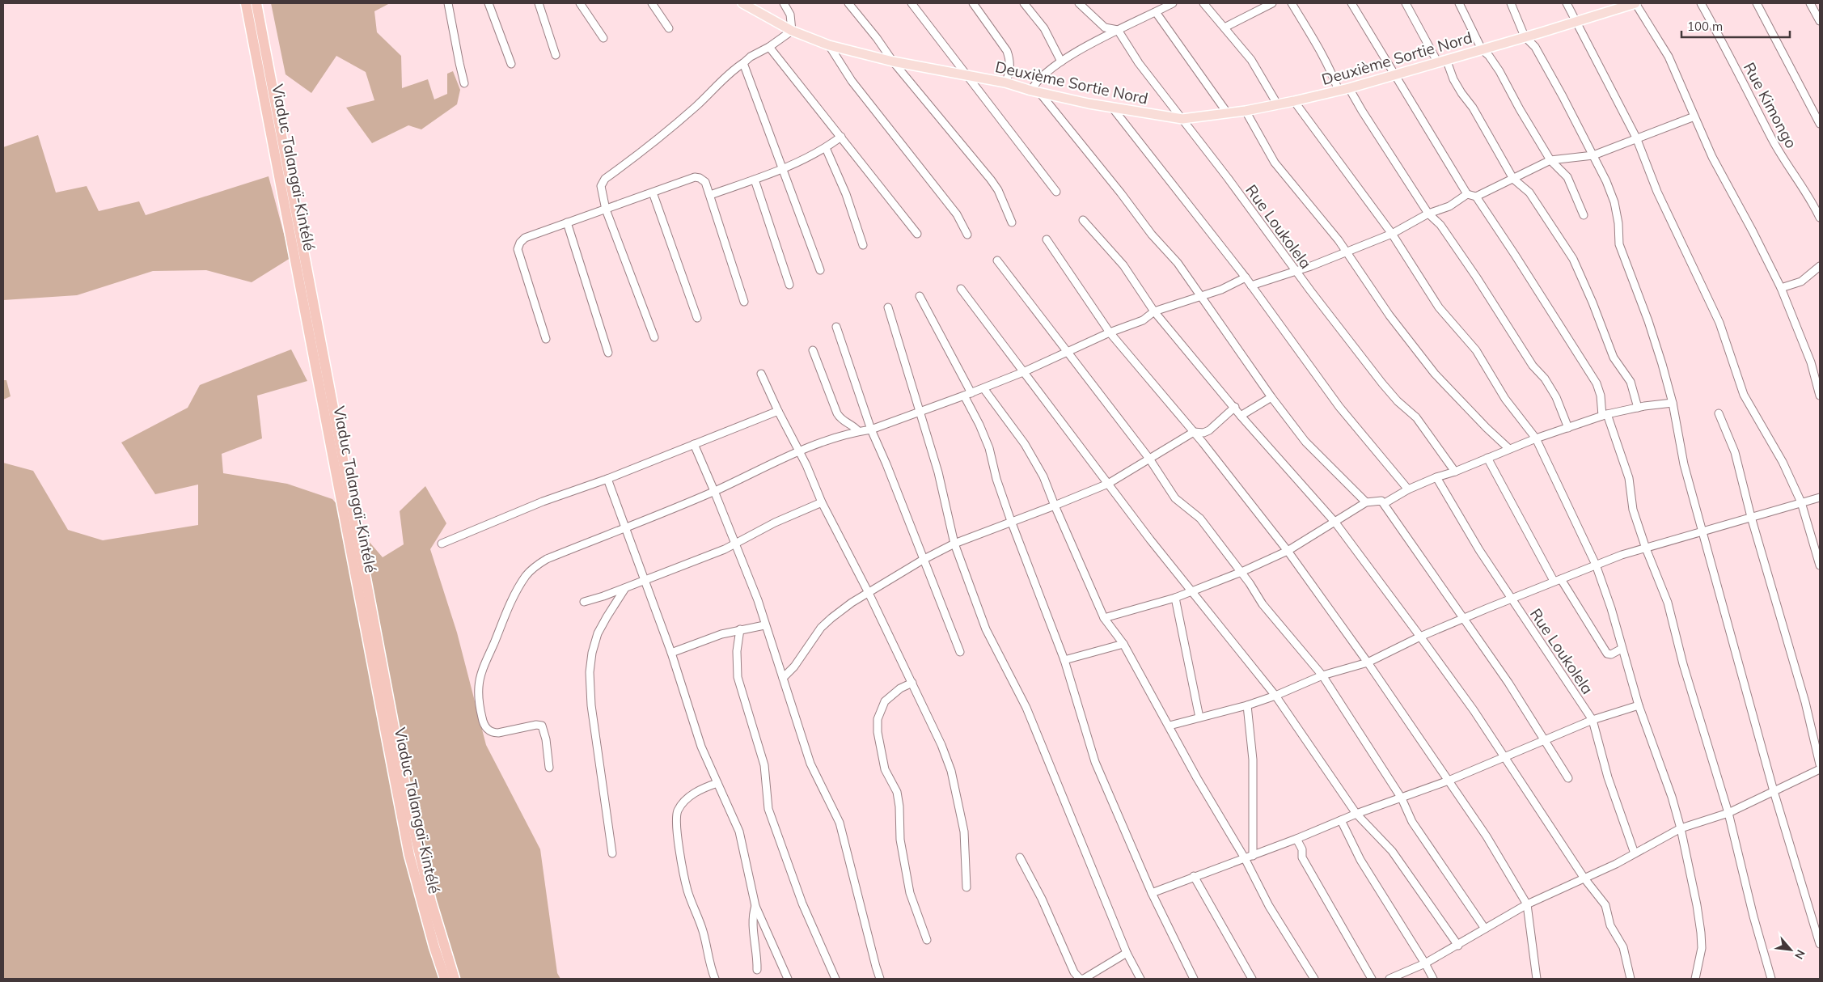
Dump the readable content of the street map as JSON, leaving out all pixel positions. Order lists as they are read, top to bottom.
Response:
{
  "streets": {
    "highway": ["Viaduc Talangaï-Kintélé"],
    "main road": ["Deuxième Sortie Nord"],
    "street": ["Rue Kimongo", "Rue Loukolela"]
  },
  "crossings": [
    ["Deuxième Sortie Nord", "Rue Loukolela"]
  ],
  "scale_bar": "100 m",
  "north": "bottom right"
}
